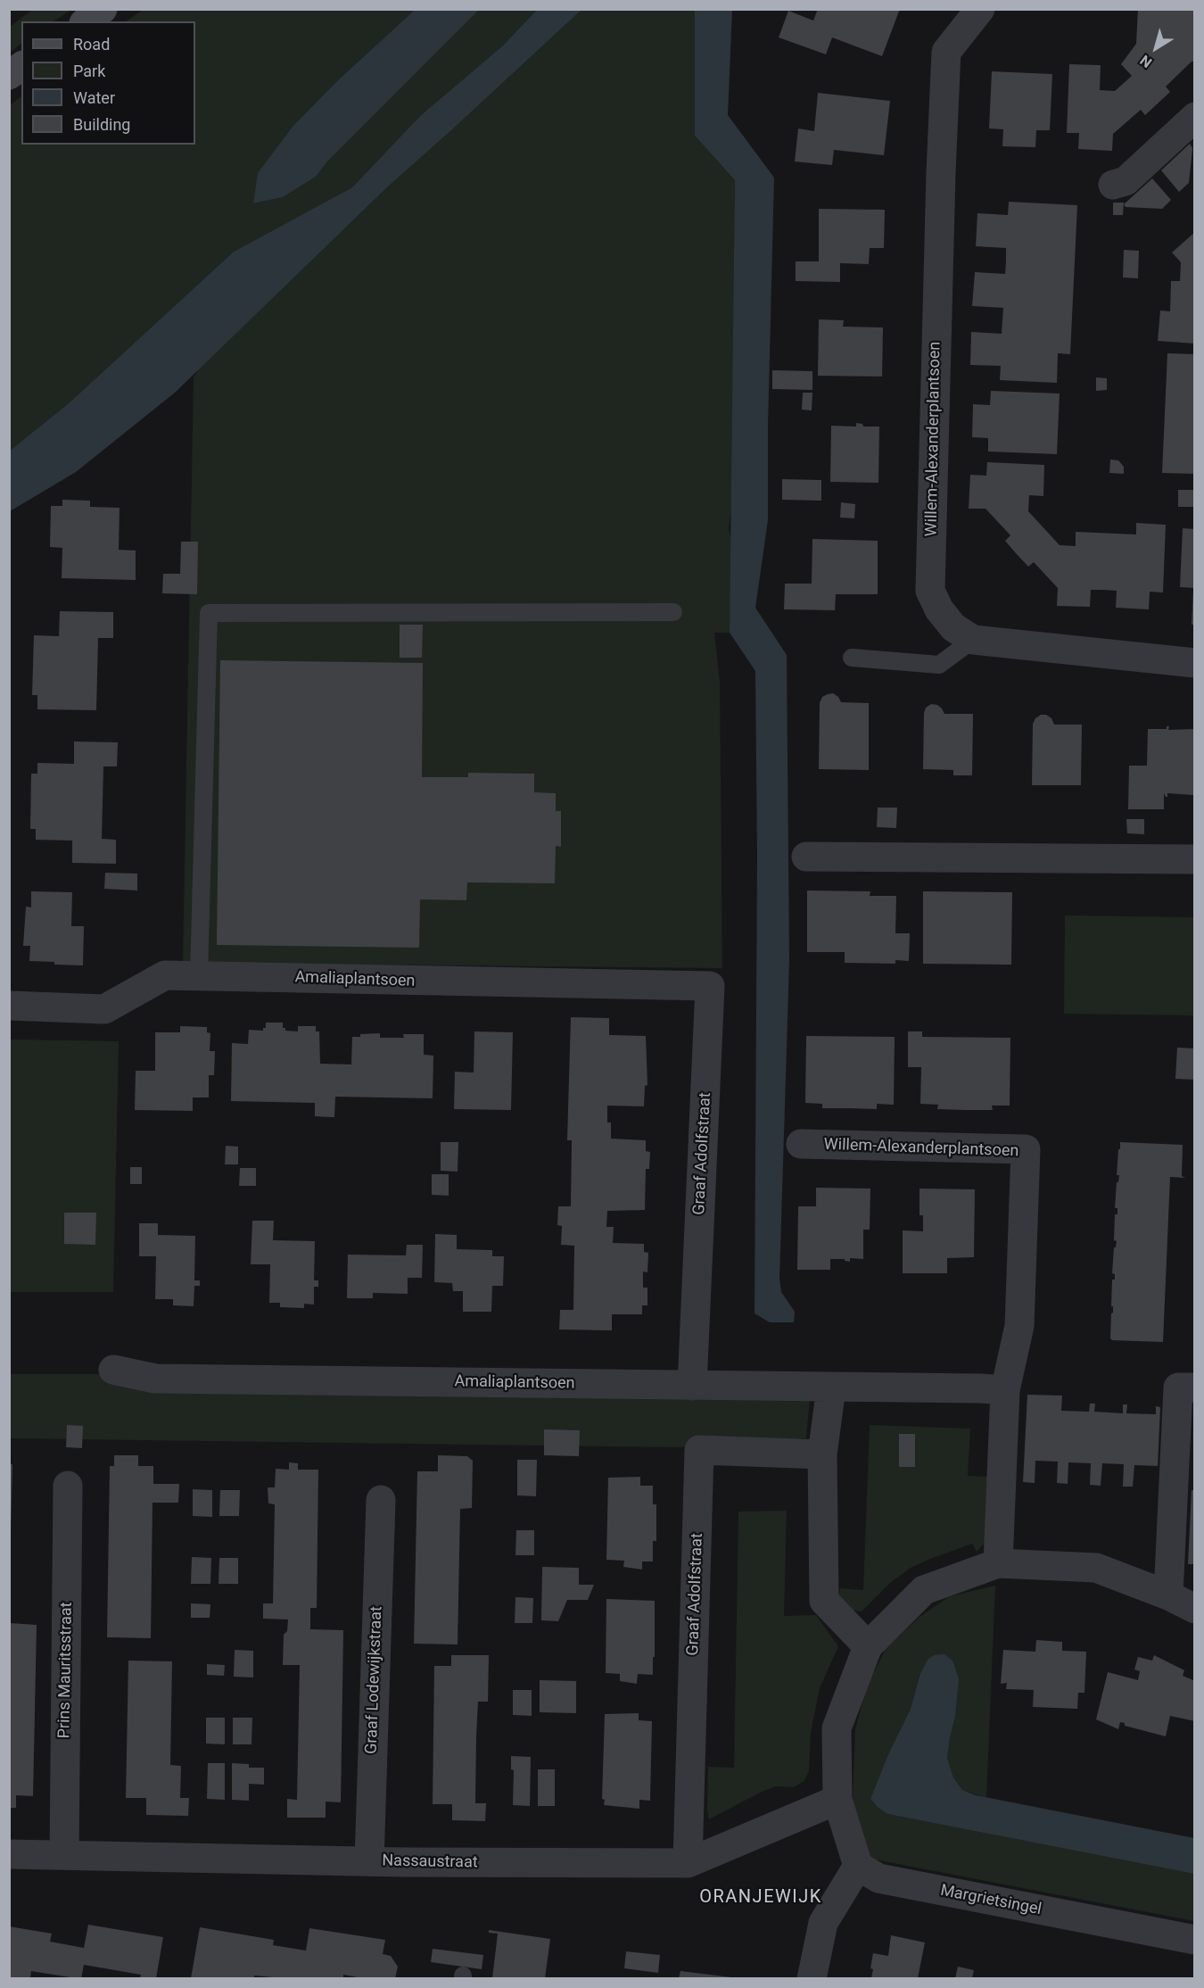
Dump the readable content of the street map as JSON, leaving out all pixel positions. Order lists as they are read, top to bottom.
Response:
{
  "streets": {
    "street": [
      "Willem-Alexanderplantsoen",
      "Amaliaplantsoen",
      "Graaf Adolfstraat",
      "Prins Mauritsstraat",
      "Graaf Lodewijkstraat",
      "Nassaustraat",
      "Margrietsingel"
    ]
  },
  "crossings": [
    ["Amaliaplantsoen", "Graaf Adolfstraat"],
    ["Graaf Adolfstraat", "Nassaustraat"],
    ["Prins Mauritsstraat", "Nassaustraat"],
    ["Graaf Lodewijkstraat", "Nassaustraat"]
  ],
  "districts": ["ORANJEWIJK"],
  "legend": [
    "Road",
    "Park",
    "Water",
    "Building"
  ],
  "north": "bottom left"
}
